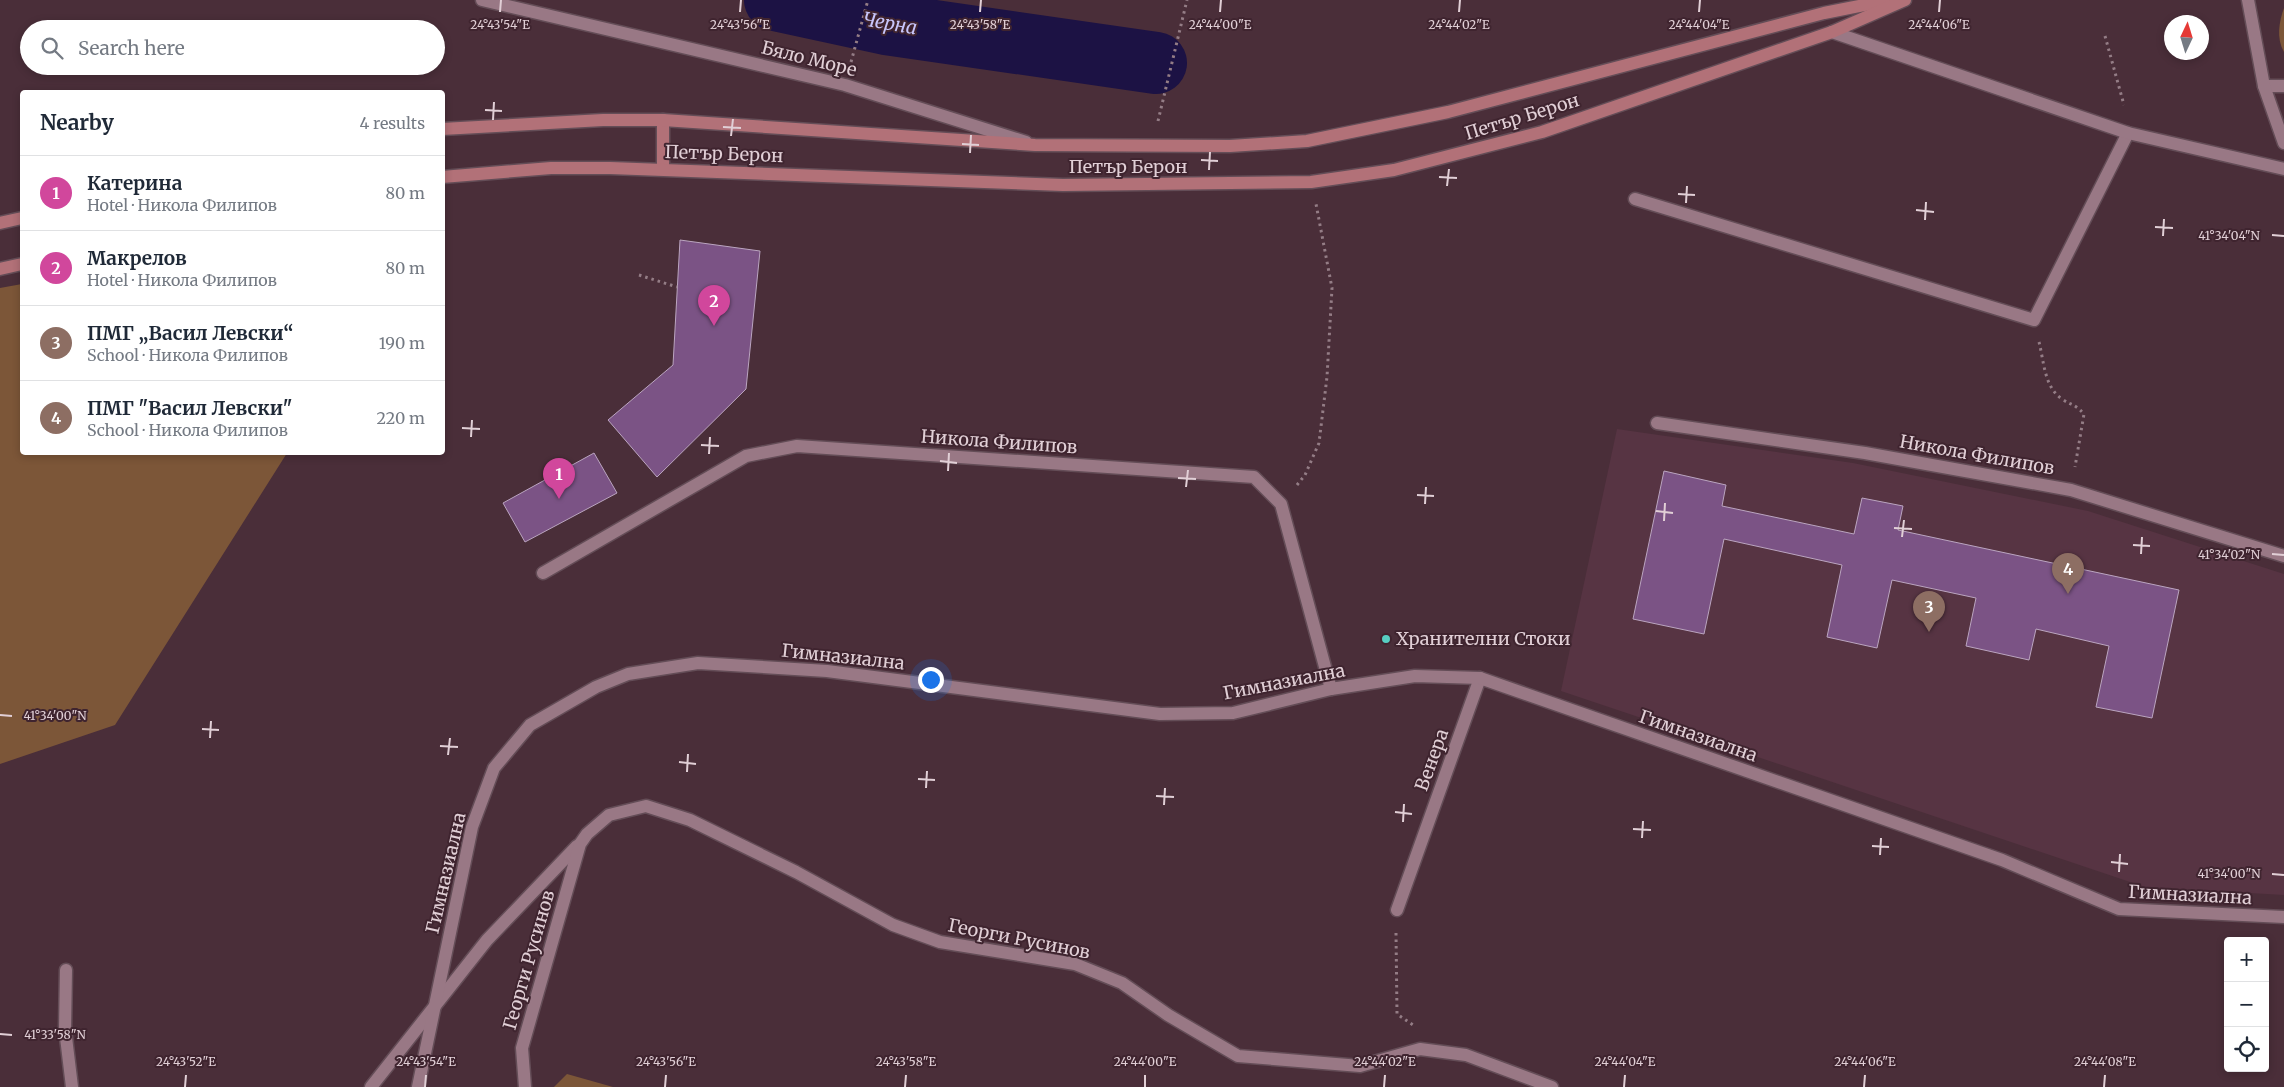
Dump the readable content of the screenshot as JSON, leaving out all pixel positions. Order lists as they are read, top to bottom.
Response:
{
  "streets": {
    "main road": ["Петър Берон"],
    "street": [
      "Бяло Море",
      "Никола Филипов",
      "Гимназиална",
      "Венера",
      "Георги Русинов"
    ]
  },
  "crossings": [
    ["Бяло Море", "Петър Берон"],
    ["Никола Филипов", "Гимназиална"],
    ["Гимназиална", "Венера"],
    ["Гимназиална", "Георги Русинов"]
  ],
  "water": ["Черна"],
  "places": ["Хранителни Стоки"],
  "north": "top",
  "page": {
    "search": "Search here",
    "heading": ["Nearby", "4 results"],
    "list": [
      {
        "mark": "1",
        "name": "Катерина",
        "note": "Hotel · Никола Филипов",
        "value": "80 m"
      },
      {
        "mark": "2",
        "name": "Макрелов",
        "note": "Hotel · Никола Филипов",
        "value": "80 m"
      },
      {
        "mark": "3",
        "name": "ПМГ „Васил Левски“",
        "note": "School · Никола Филипов",
        "value": "190 m"
      },
      {
        "mark": "4",
        "name": "ПМГ \"Васил Левски\"",
        "note": "School · Никола Филипов",
        "value": "220 m"
      }
    ],
    "pins": [
      "2",
      "1",
      "4",
      "3"
    ],
    "map_buttons": ["+", "−"]
  },
  "coordinates": [
    "24°43'54\"E",
    "24°43'56\"E",
    "24°43'58\"E",
    "24°44'00\"E",
    "24°44'02\"E",
    "24°44'04\"E",
    "24°44'06\"E",
    "41°34'04\"N",
    "41°34'02\"N",
    "41°34'00\"N",
    "41°33'58\"N",
    "24°43'52\"E",
    "24°44'08\"E"
  ]
}
